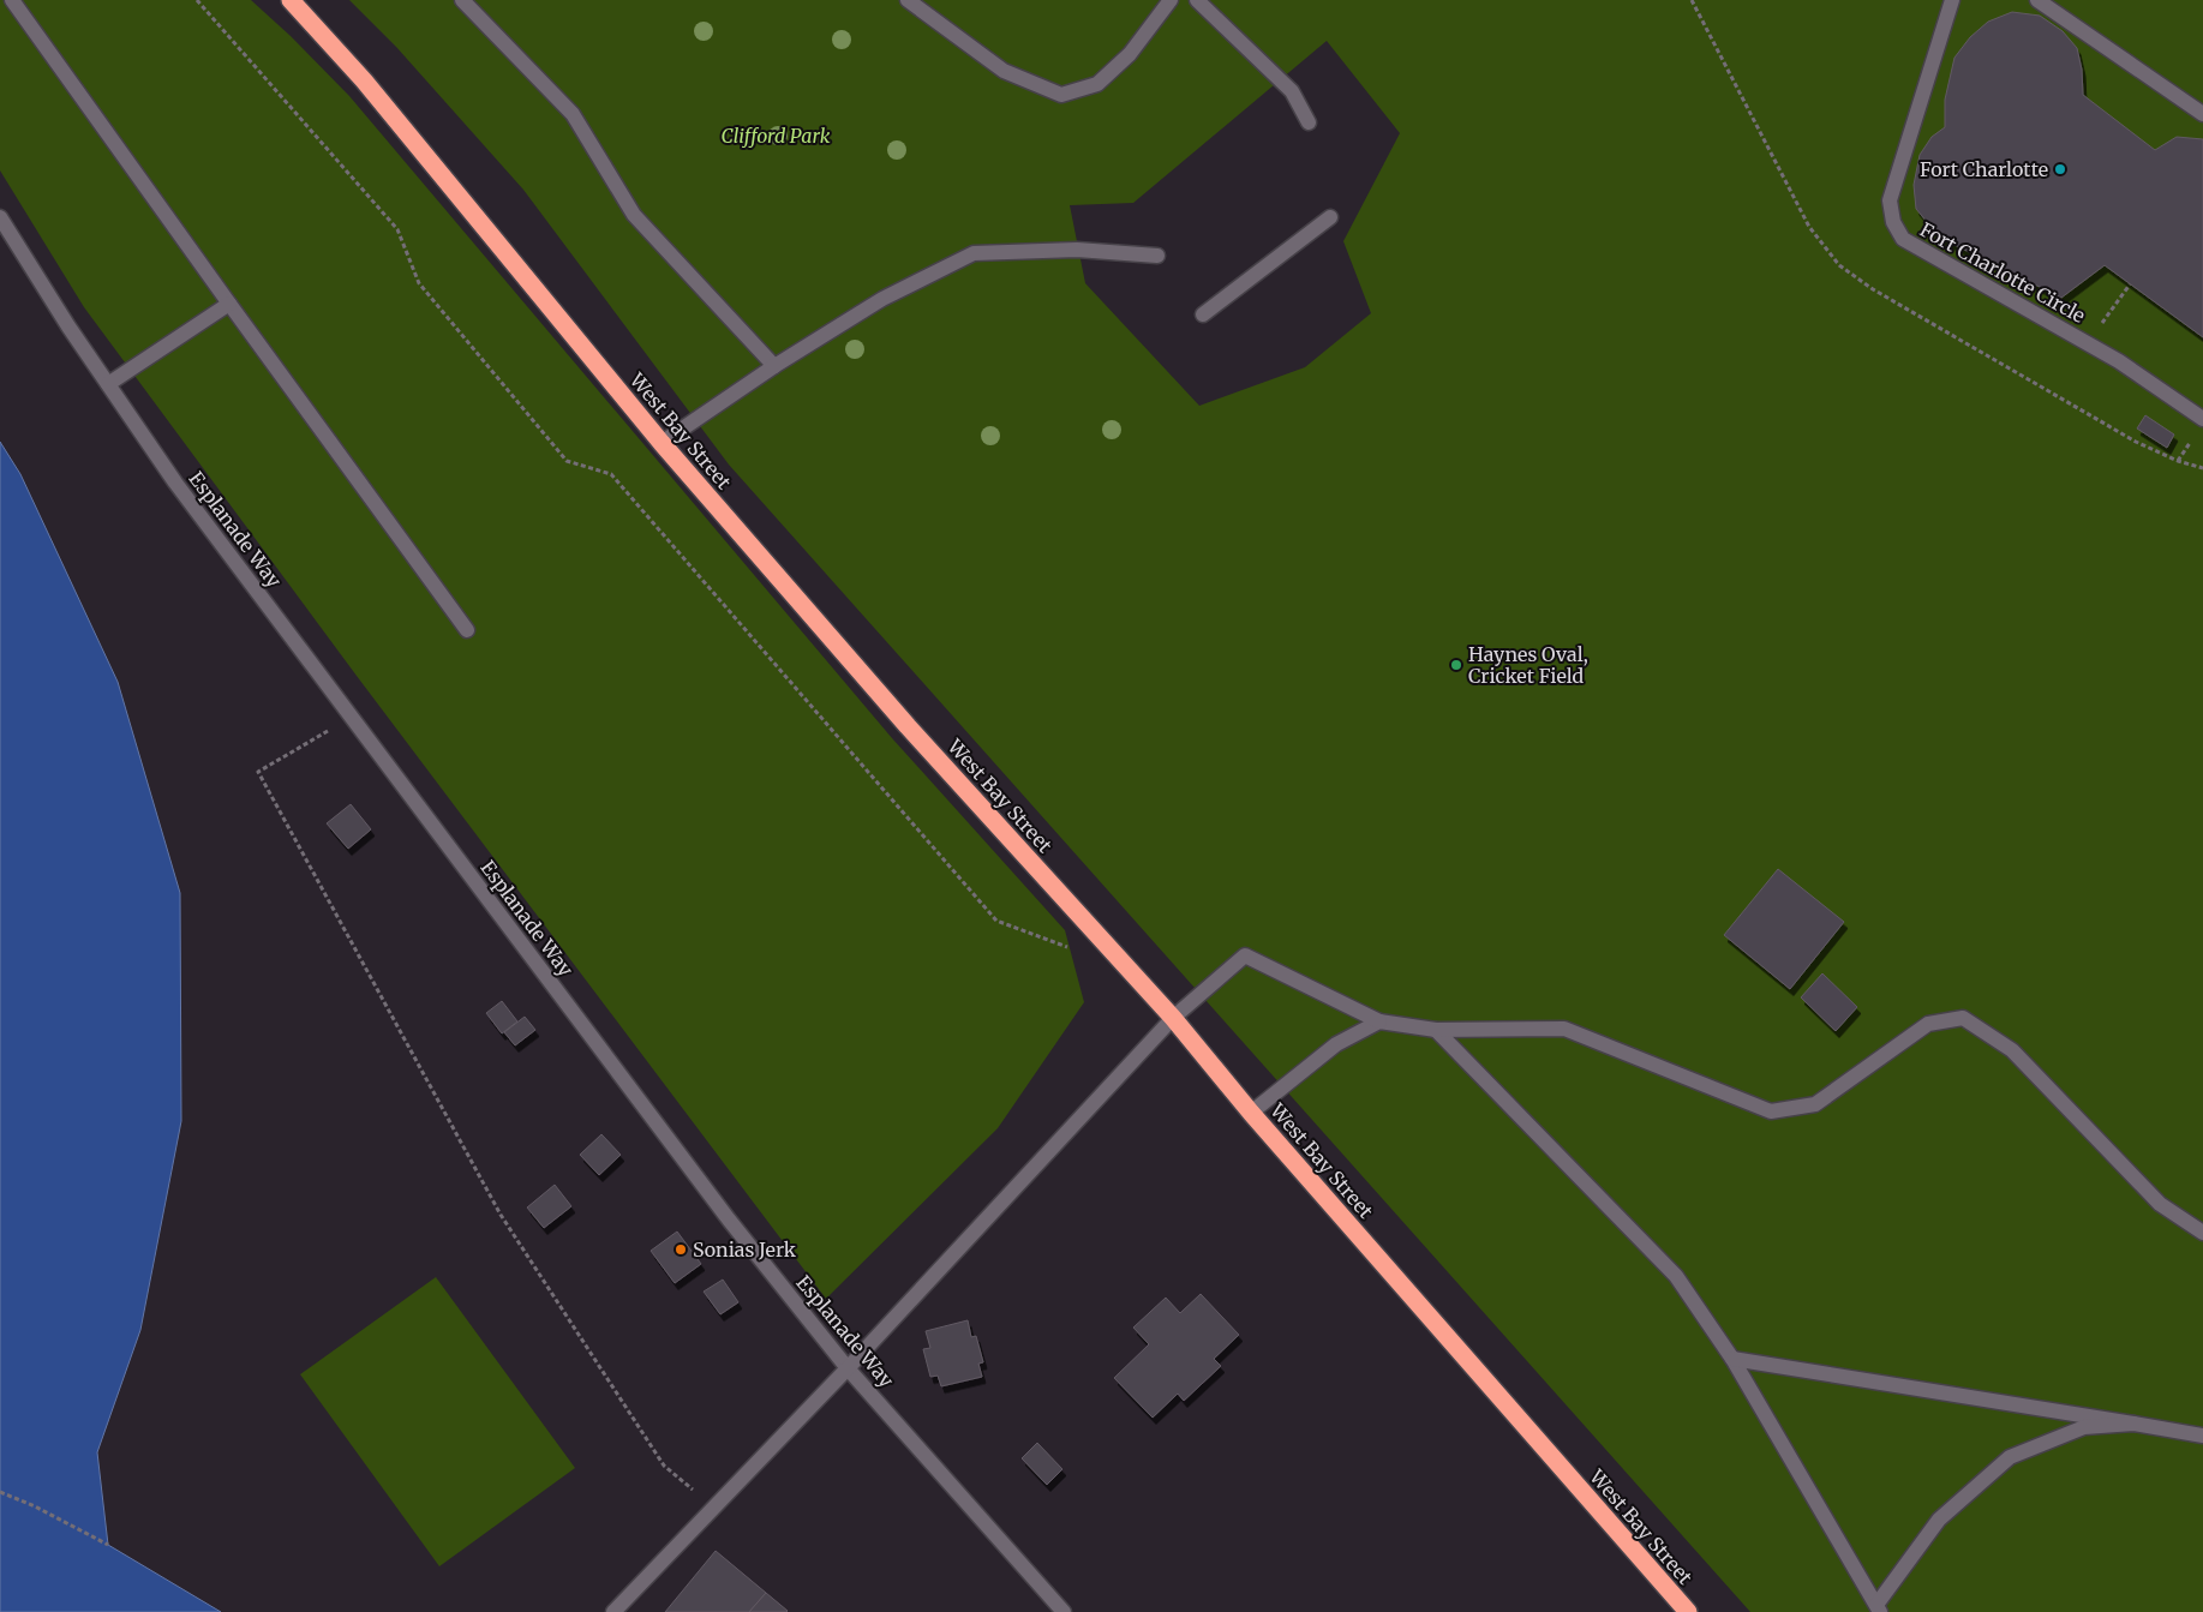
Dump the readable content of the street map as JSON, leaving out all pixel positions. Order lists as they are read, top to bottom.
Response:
{
  "streets": {
    "highway": ["West Bay Street"],
    "street": ["Fort Charlotte Circle", "Esplanade Way"]
  },
  "parks": ["Clifford Park"],
  "places": ["Fort Charlotte", "Haynes Oval, Cricket Field", "Sonias Jerk"]
}
